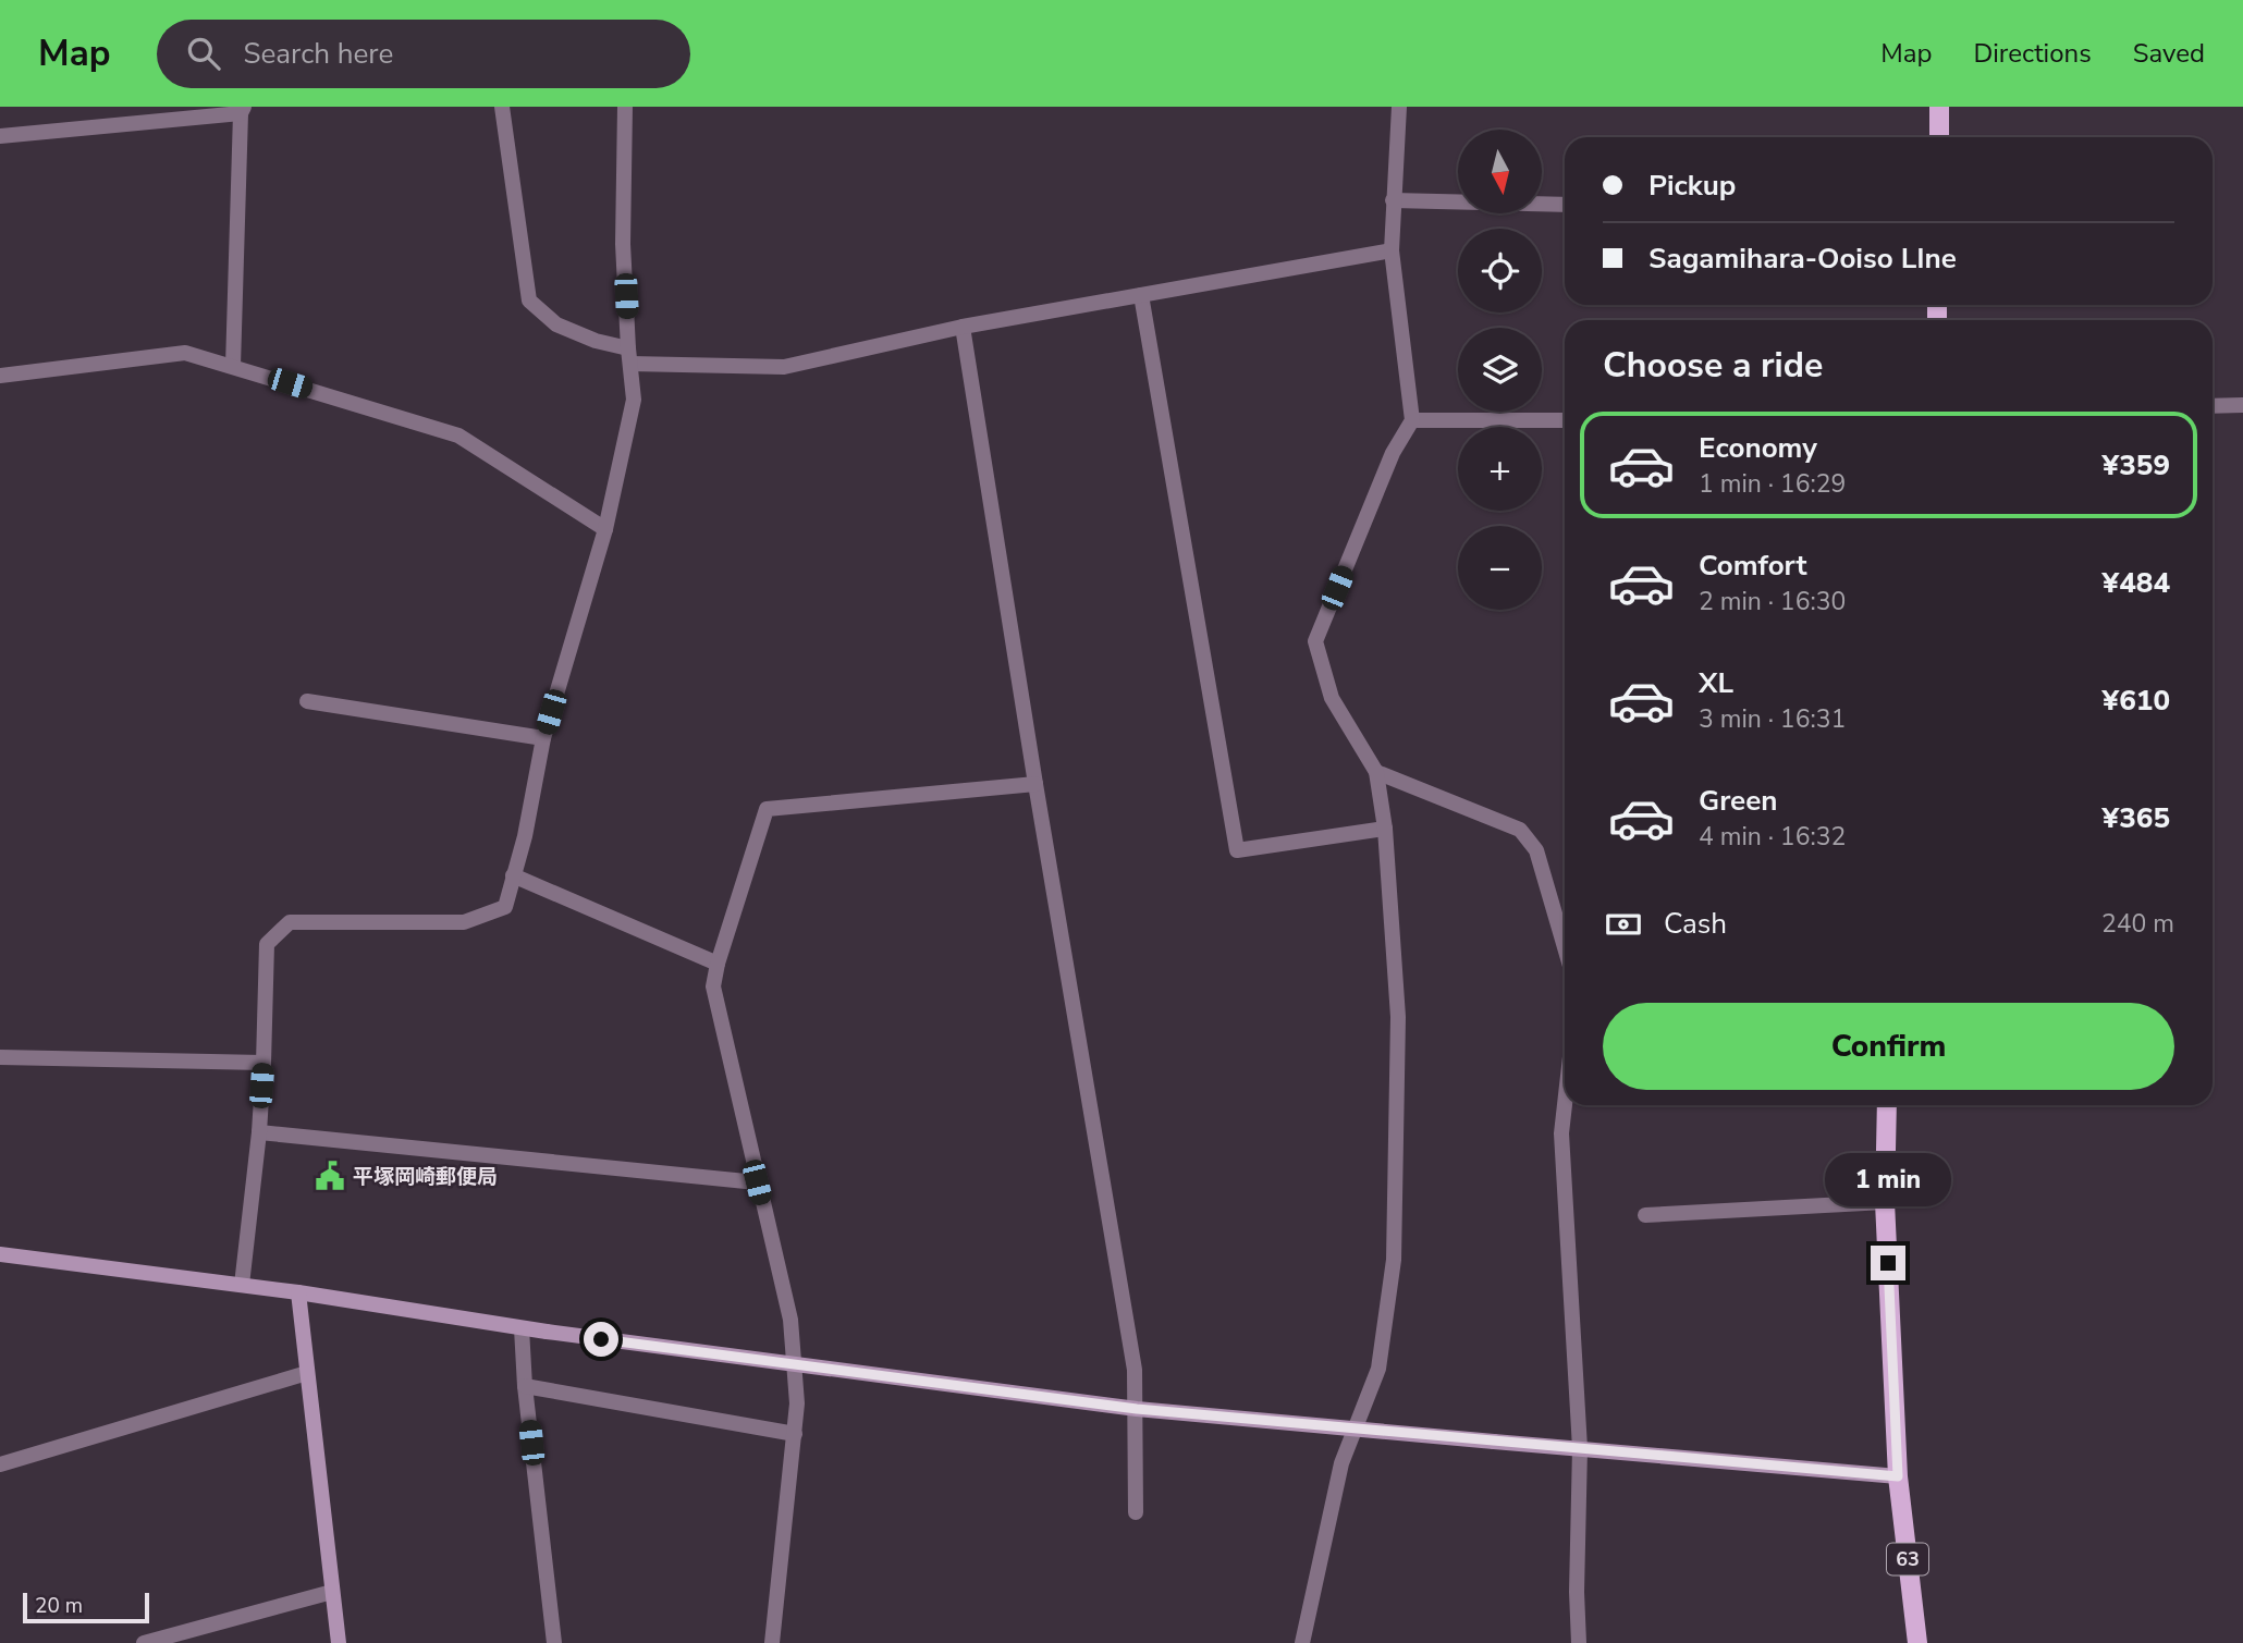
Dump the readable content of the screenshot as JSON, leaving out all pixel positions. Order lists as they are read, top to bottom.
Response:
{
  "streets": {
    "main road": ["63"]
  },
  "places": {
    "public building": ["平塚岡崎郵便局"]
  },
  "scale_bar": "20 m",
  "north": "bottom",
  "page": {
    "header": "Map",
    "search": "Search here",
    "nav": ["Map", "Directions", "Saved"],
    "map_buttons": ["+", "−"],
    "banner": ["Pickup", "Sagamihara-Ooiso LIne"],
    "heading": "Choose a ride",
    "list": [
      {
        "name": "Economy",
        "note": "1 min · 16:29",
        "value": "¥359"
      },
      {
        "name": "Comfort",
        "note": "2 min · 16:30",
        "value": "¥484"
      },
      {
        "name": "XL",
        "note": "3 min · 16:31",
        "value": "¥610"
      },
      {
        "name": "Green",
        "note": "4 min · 16:32",
        "value": "¥365"
      }
    ],
    "pay": ["Cash", "240 m"],
    "buttons": "Confirm",
    "bubble": "1 min",
    "scale": "20 m"
  }
}
